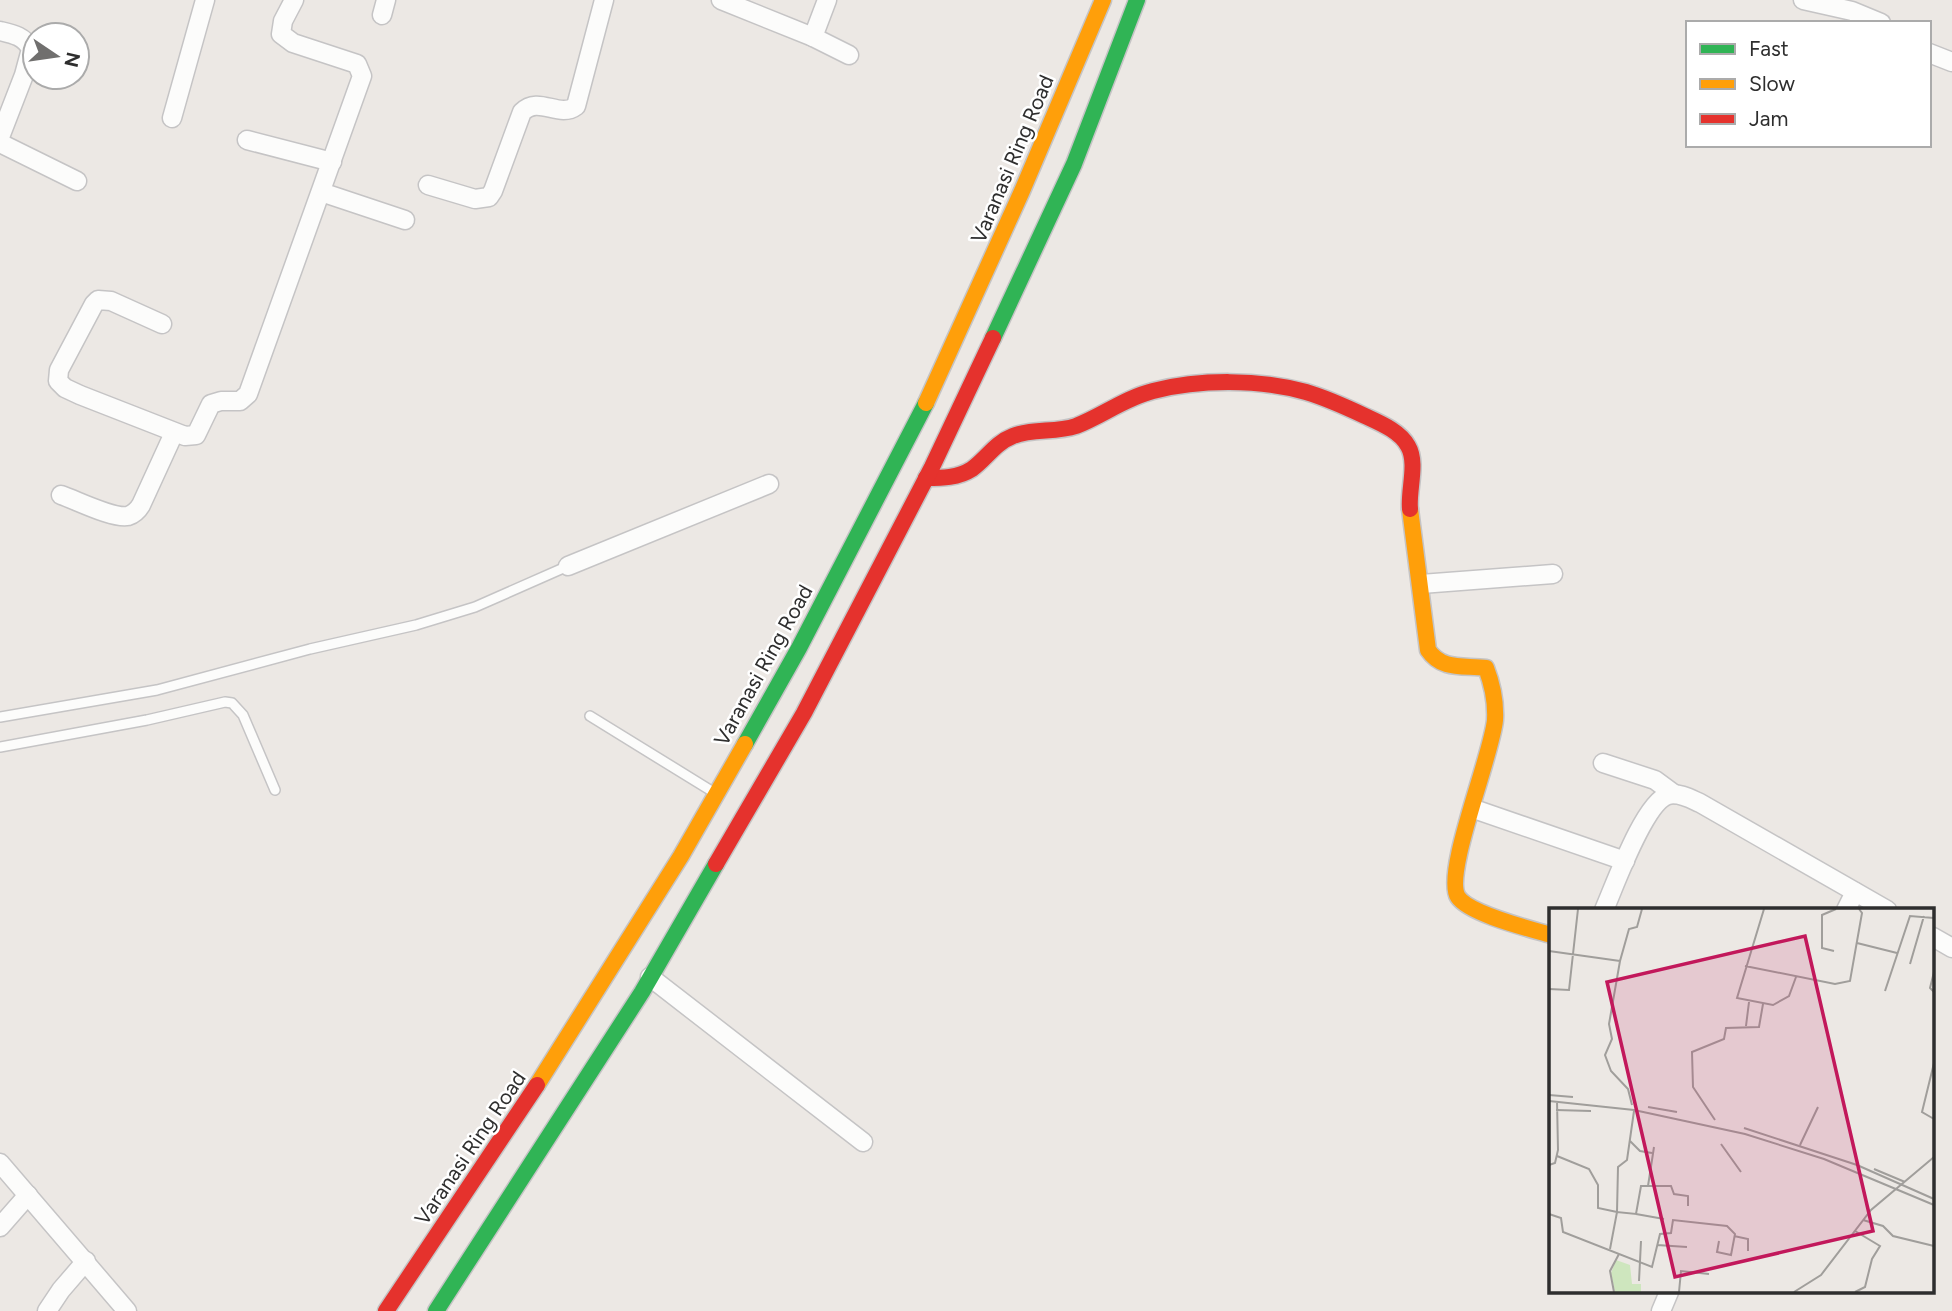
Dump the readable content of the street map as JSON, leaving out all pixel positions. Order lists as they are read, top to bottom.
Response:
{
  "streets": {
    "main road": ["Varanasi Ring Road"]
  },
  "legend": ["Fast", "Slow", "Jam"],
  "north": "right"
}
